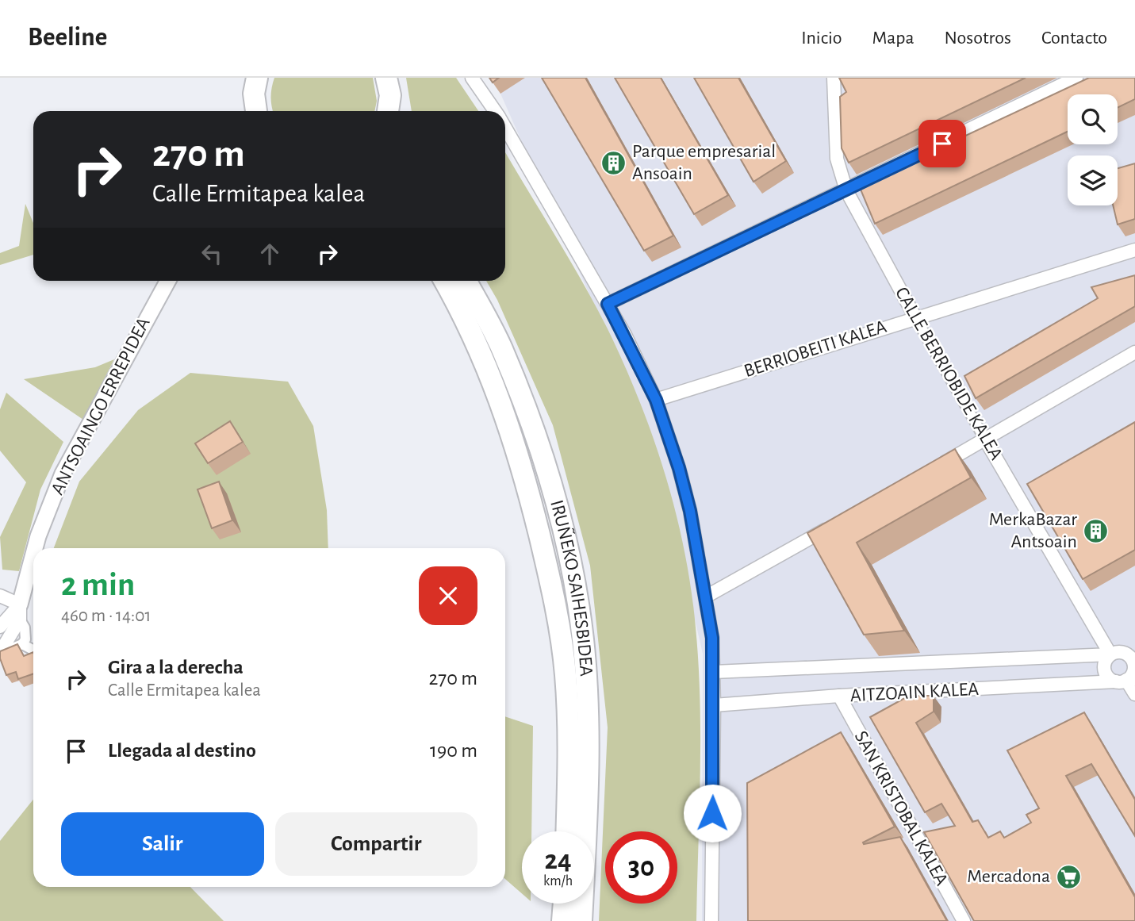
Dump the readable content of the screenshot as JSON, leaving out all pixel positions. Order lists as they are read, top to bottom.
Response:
{
  "streets": {
    "highway": ["IRUÑEKO SAIHESBIDEA"],
    "street": [
      "BERRIOBEITI KALEA",
      "CALLE BERRIOBIDE KALEA",
      "ANTSOAINGO ERREPIDEA",
      "AITZOAIN KALEA",
      "SAN KRISTOBAL KALEA"
    ]
  },
  "crossings": [
    ["BERRIOBEITI KALEA", "CALLE BERRIOBIDE KALEA"],
    ["CALLE BERRIOBIDE KALEA", "AITZOAIN KALEA"],
    ["AITZOAIN KALEA", "SAN KRISTOBAL KALEA"]
  ],
  "places": {
    "building": ["Parque empresarial Ansoain", "MerkaBazar Antsoain"],
    "supermarket": ["Mercadona"]
  },
  "page": {
    "header": "Beeline",
    "nav": [
      "Inicio",
      "Mapa",
      "Nosotros",
      "Contacto"
    ],
    "turn": ["270 m", "Calle Ermitapea kalea"],
    "heading": ["2 min", "460 m · 14:01"],
    "list": [
      {
        "name": "Gira a la derecha",
        "note": "Calle Ermitapea kalea",
        "value": "270 m"
      },
      {
        "name": "Llegada al destino",
        "value": "190 m"
      }
    ],
    "buttons": ["Salir", "Compartir"],
    "speed": "24 km/h",
    "limit": "30"
  }
}
